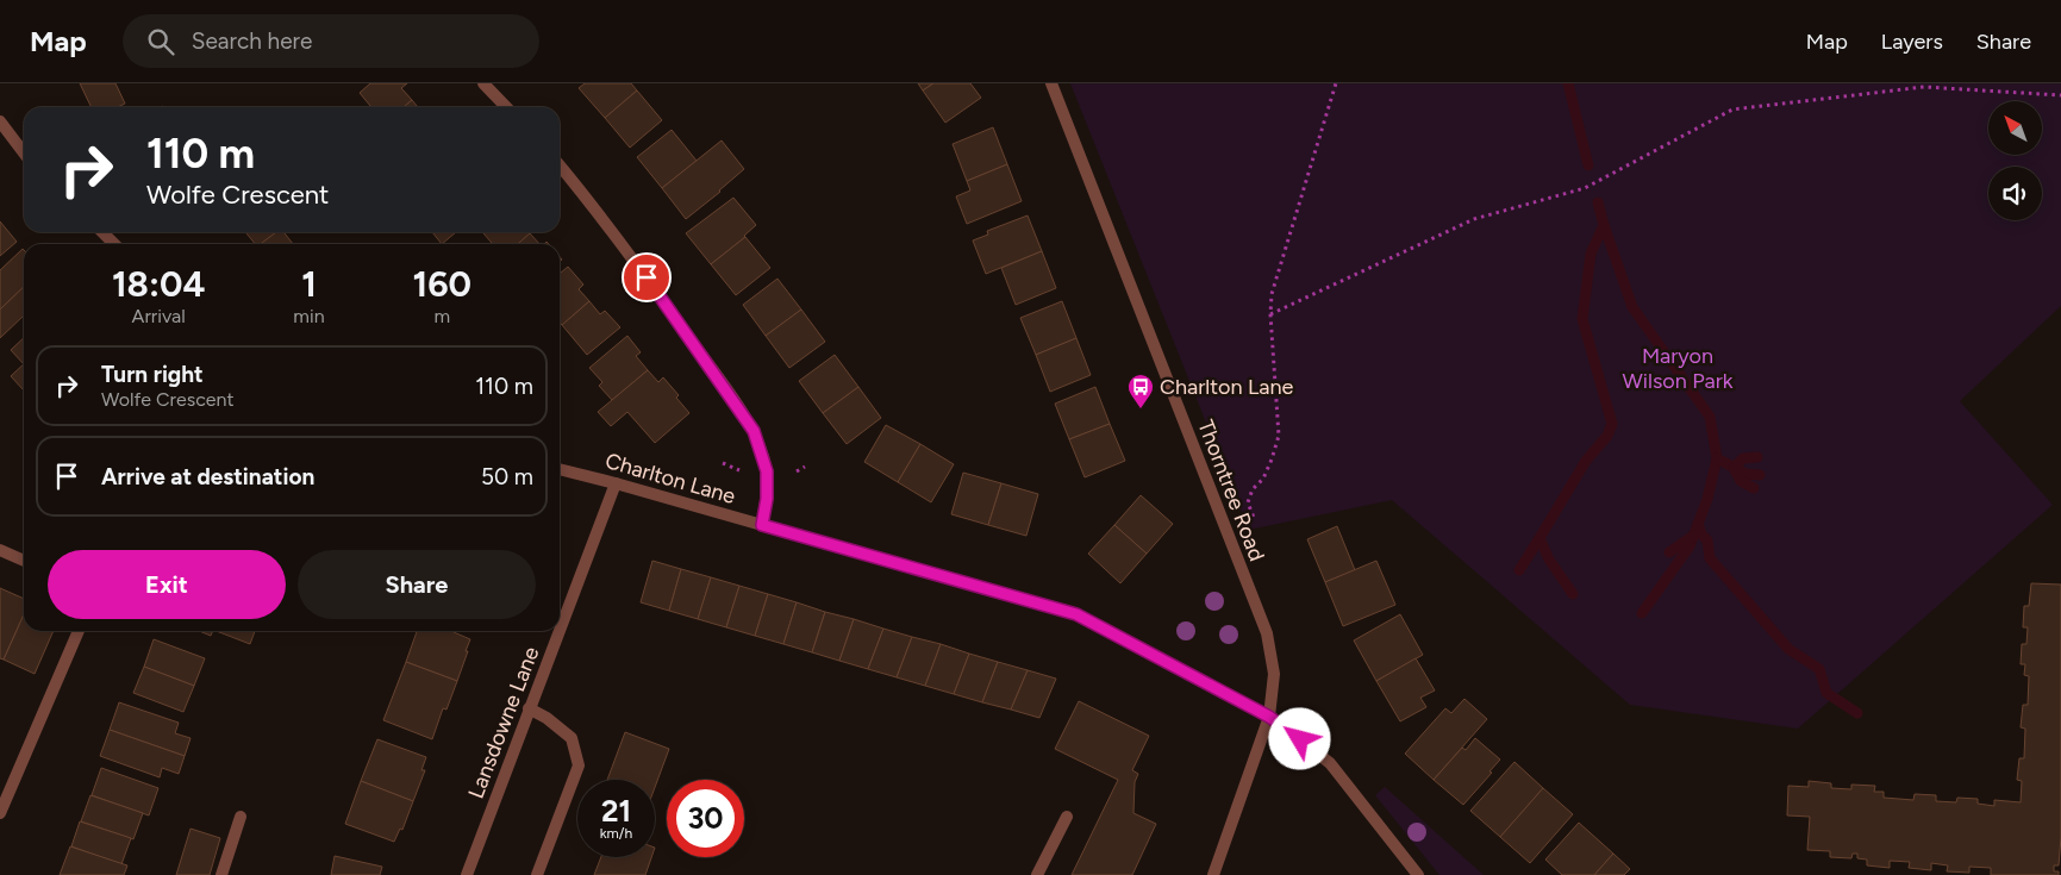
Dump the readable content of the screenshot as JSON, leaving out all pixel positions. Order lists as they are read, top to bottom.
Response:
{
  "streets": {
    "street": ["Charlton Lane", "Thorntree Road", "Lansdowne Lane"]
  },
  "crossings": [
    ["Charlton Lane", "Thorntree Road"],
    ["Charlton Lane", "Lansdowne Lane"]
  ],
  "parks": ["Maryon Wilson Park"],
  "places": {
    "bus stop": ["Charlton Lane"]
  },
  "north": "top left",
  "page": {
    "header": "Map",
    "search": "Search here",
    "nav": ["Map", "Layers", "Share"],
    "turn": ["110 m", "Wolfe Crescent"],
    "eta": [
      "18:04",
      "Arrival",
      "1",
      "min",
      "160",
      "m"
    ],
    "list": [
      {
        "name": "Turn right",
        "note": "Wolfe Crescent",
        "value": "110 m"
      },
      {
        "name": "Arrive at destination",
        "value": "50 m"
      }
    ],
    "buttons": ["Exit", "Share"],
    "speed": "21 km/h",
    "limit": "30"
  }
}
